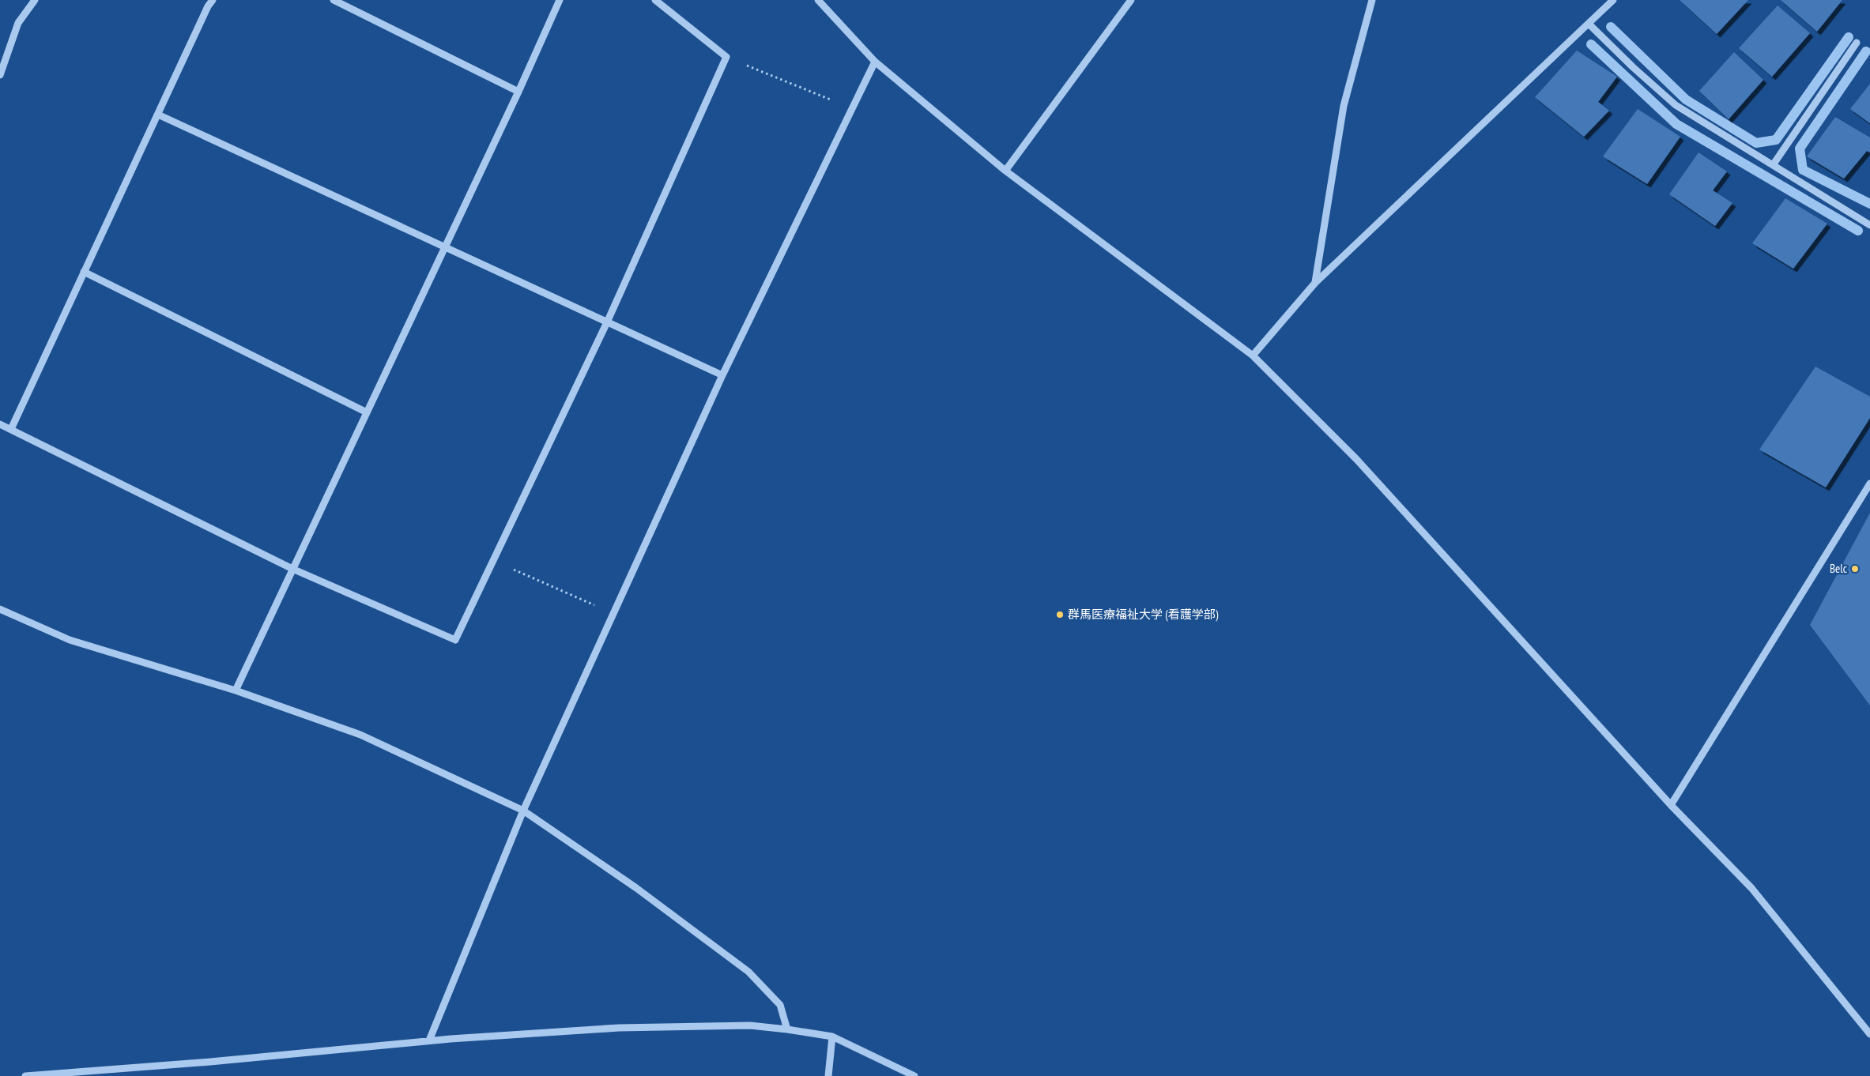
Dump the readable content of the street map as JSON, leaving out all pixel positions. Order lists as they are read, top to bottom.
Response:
{
  "places": ["Belc", "群馬医療福祉大学 (看護学部)"]
}
